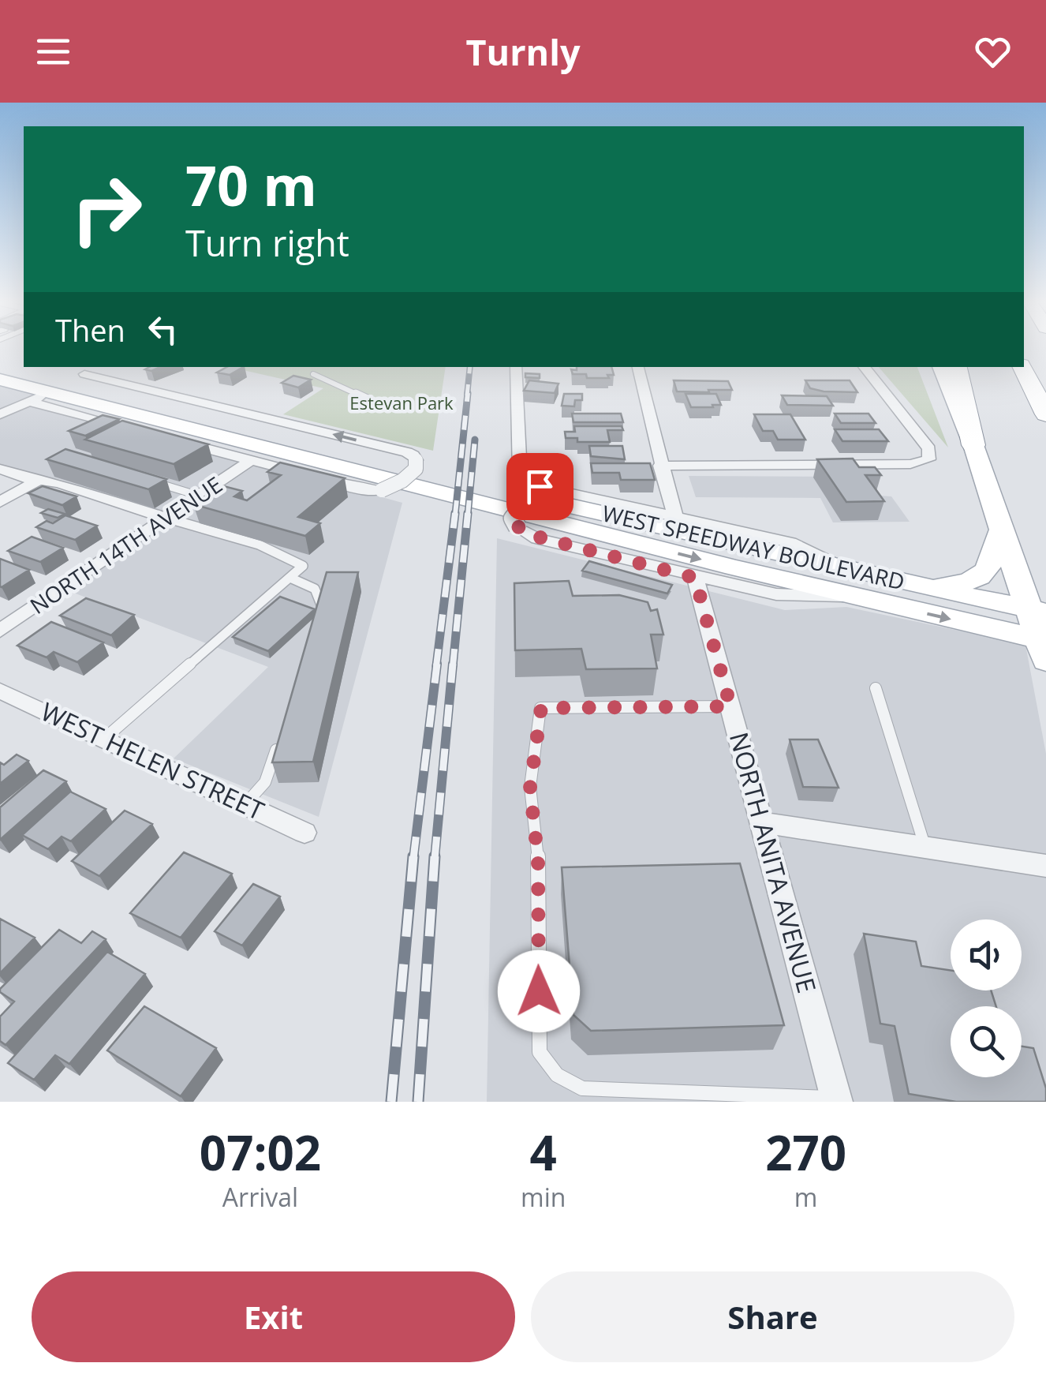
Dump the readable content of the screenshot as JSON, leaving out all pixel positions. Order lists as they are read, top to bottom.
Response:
{
  "streets": {
    "main road": ["WEST SPEEDWAY BOULEVARD"],
    "street": ["NORTH 14TH AVENUE", "WEST HELEN STREET", "NORTH ANITA AVENUE"]
  },
  "crossings": [
    ["NORTH 14TH AVENUE", "WEST SPEEDWAY BOULEVARD"]
  ],
  "parks": ["Estevan Park"],
  "page": {
    "header": "Turnly",
    "turn": ["70 m", "Turn right"],
    "then": "Then",
    "eta": [
      "07:02",
      "Arrival",
      "4",
      "min",
      "270",
      "m"
    ],
    "buttons": ["Exit", "Share"]
  }
}
